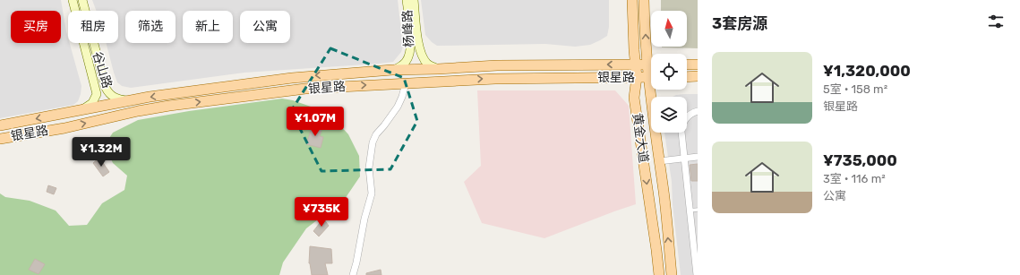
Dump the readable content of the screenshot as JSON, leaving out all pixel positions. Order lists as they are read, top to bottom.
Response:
{
  "streets": {
    "main road": [
      "杨峰路",
      "谷山路",
      "银星路",
      "黄金大道"
    ]
  },
  "crossings": [
    ["杨峰路", "银星路"],
    ["谷山路", "银星路"],
    ["银星路", "黄金大道"]
  ],
  "north": "top",
  "page": {
    "heading": "3套房源",
    "chip": [
      "买房",
      "租房",
      "筛选",
      "新上",
      "公寓"
    ],
    "list": [
      {
        "name": "¥1,320,000",
        "note": "5室 · 158 m² · 银星路"
      },
      {
        "name": "¥735,000",
        "note": "3室 · 116 m² · 公寓"
      }
    ],
    "price": ["¥1.07M", "¥1.32M", "¥735K"]
  }
}
